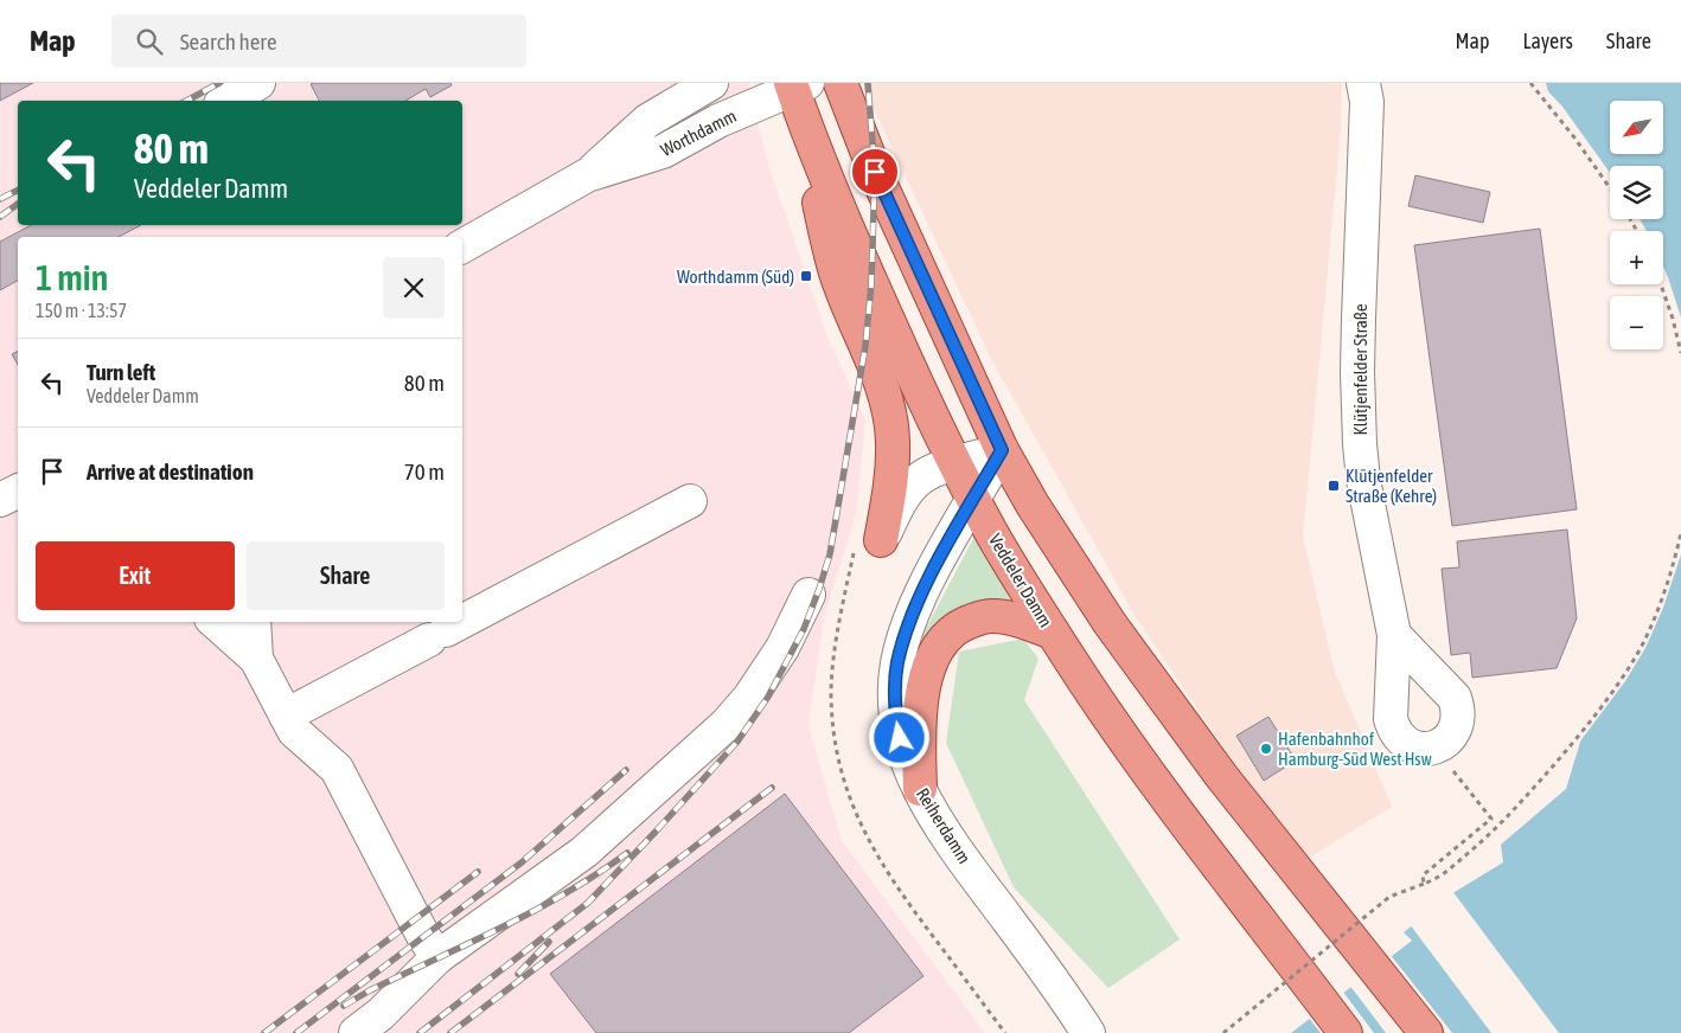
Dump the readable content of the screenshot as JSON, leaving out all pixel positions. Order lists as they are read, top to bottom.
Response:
{
  "streets": {
    "main road": ["Veddeler Damm"],
    "street": ["Worthdamm", "Klütjenfelder Straße", "Reiherdamm"]
  },
  "crossings": [
    ["Worthdamm", "Veddeler Damm"],
    ["Veddeler Damm", "Reiherdamm"]
  ],
  "places": {
    "transit": ["Worthdamm (Süd)", "Klütjenfelder Straße (Kehre)"],
    "other": ["Hafenbahnhof Hamburg-Süd West Hsw"]
  },
  "north": "bottom left",
  "page": {
    "header": "Map",
    "search": "Search here",
    "nav": ["Map", "Layers", "Share"],
    "map_buttons": ["+", "−"],
    "turn": ["80 m", "Veddeler Damm"],
    "heading": ["1 min", "150 m · 13:57"],
    "list": [
      {
        "name": "Turn left",
        "note": "Veddeler Damm",
        "value": "80 m"
      },
      {
        "name": "Arrive at destination",
        "value": "70 m"
      }
    ],
    "buttons": ["Exit", "Share"]
  }
}
